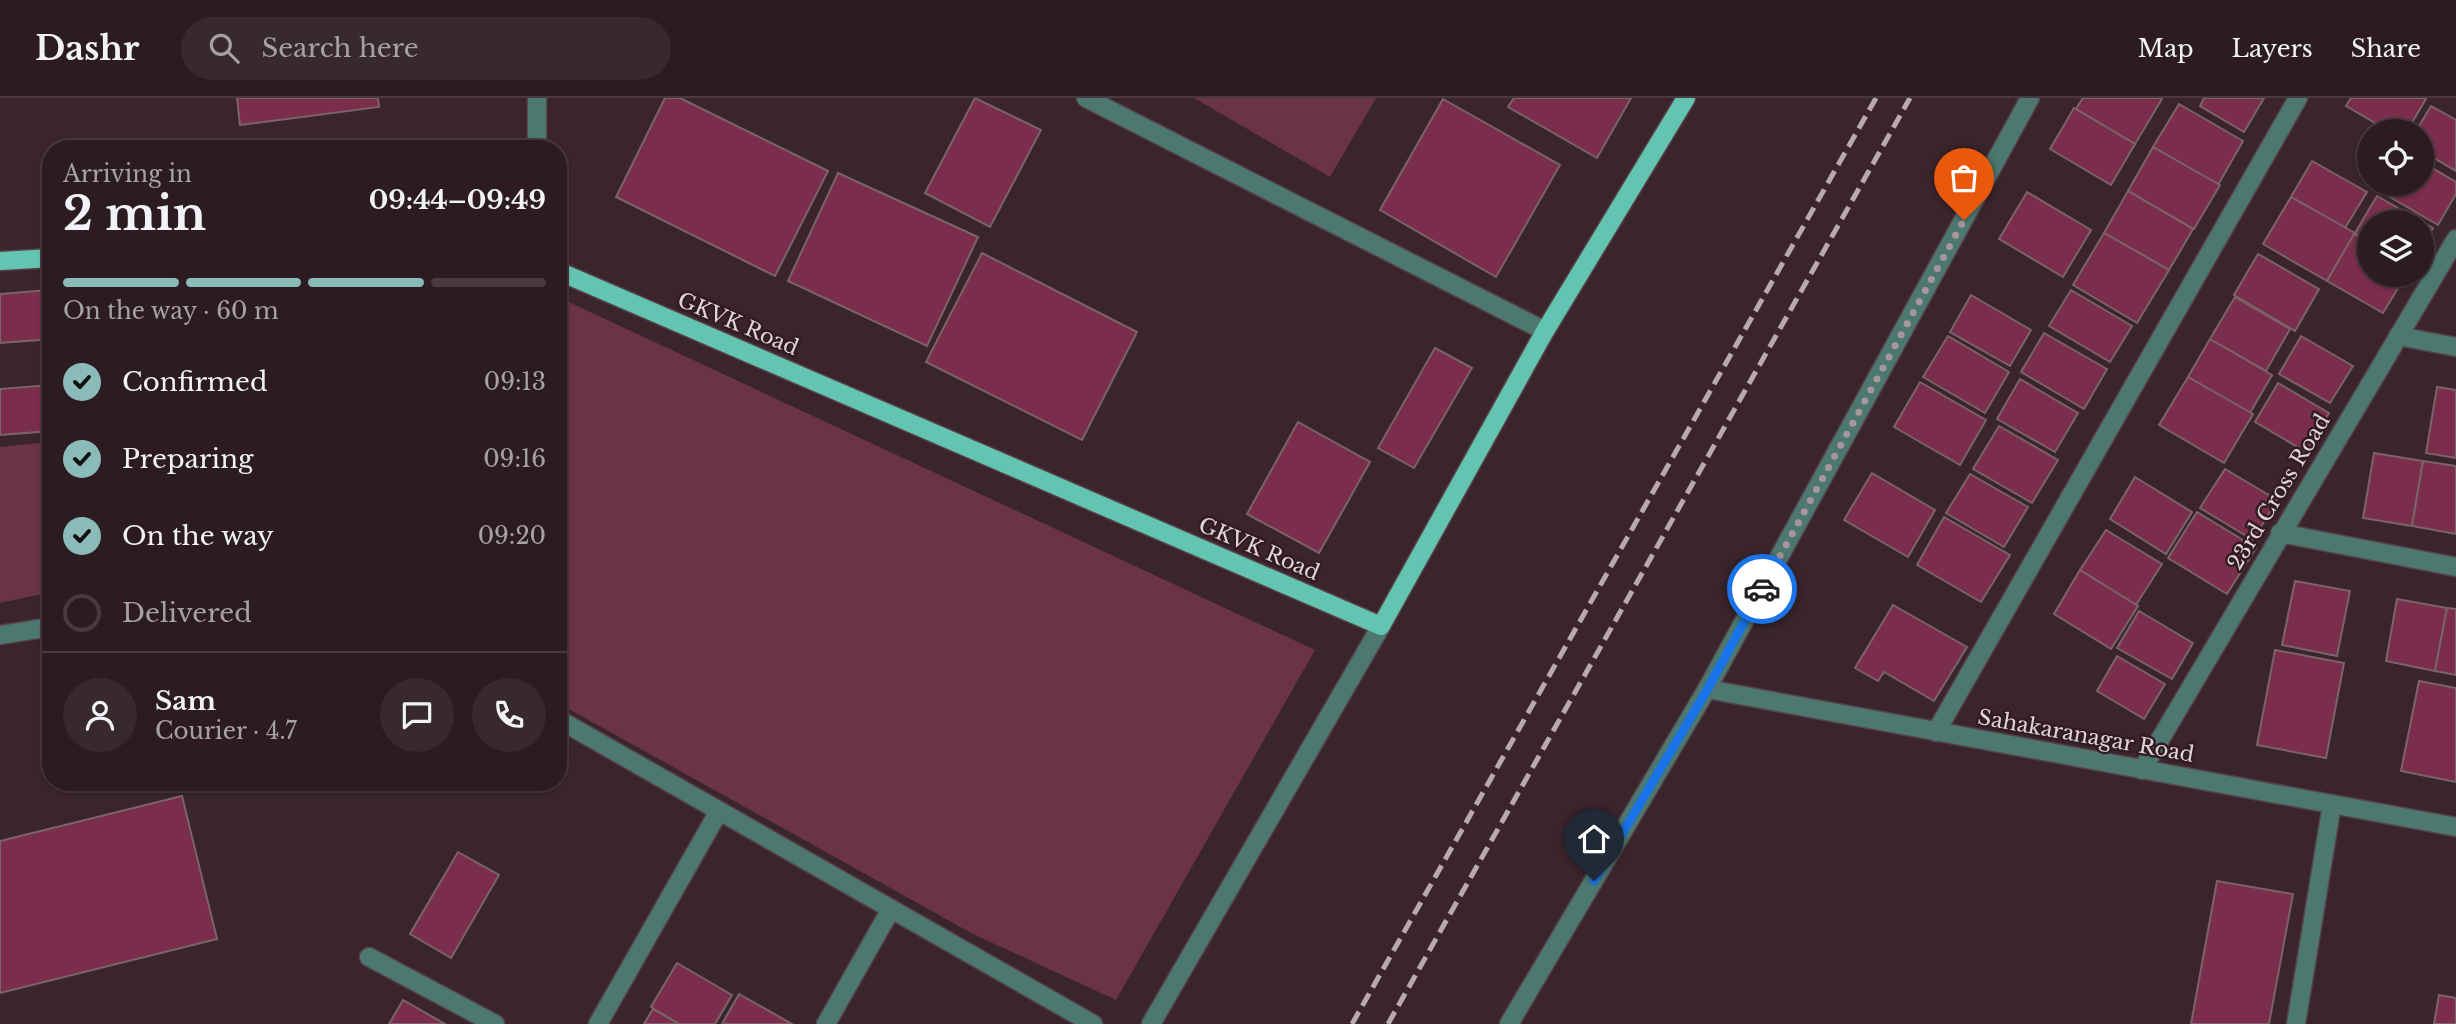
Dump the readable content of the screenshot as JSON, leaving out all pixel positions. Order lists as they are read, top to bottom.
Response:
{
  "streets": {
    "main road": ["GKVK Road"],
    "street": ["23rd Cross Road", "Sahakaranagar Road"]
  },
  "crossings": [
    ["23rd Cross Road", "Sahakaranagar Road"]
  ],
  "page": {
    "header": "Dashr",
    "search": "Search here",
    "nav": ["Map", "Layers", "Share"],
    "heading": ["2 min", "Arriving in", "09:44–09:49"],
    "panel": ["Sam", "Courier · 4.7"],
    "bar": "On the way · 60 m",
    "list": [
      ["Confirmed", "09:13"],
      ["Preparing", "09:16"],
      ["On the way", "09:20"],
      "Delivered"
    ]
  }
}
